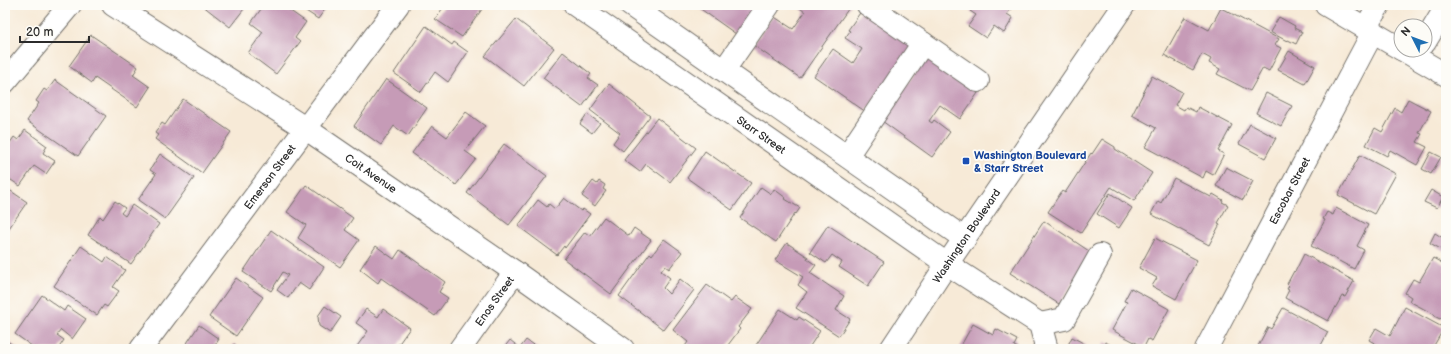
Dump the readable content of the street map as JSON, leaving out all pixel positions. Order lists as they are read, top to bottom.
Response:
{
  "streets": {
    "street": [
      "Starr Street",
      "Coit Avenue",
      "Emerson Street",
      "Escobar Street",
      "Washington Boulevard",
      "Enos Street"
    ]
  },
  "crossings": [
    ["Starr Street", "Washington Boulevard"],
    ["Coit Avenue", "Emerson Street"],
    ["Coit Avenue", "Enos Street"]
  ],
  "places": {
    "transit": ["Washington Boulevard & Starr Street"]
  },
  "scale_bar": "20 m",
  "north": "top left"
}
